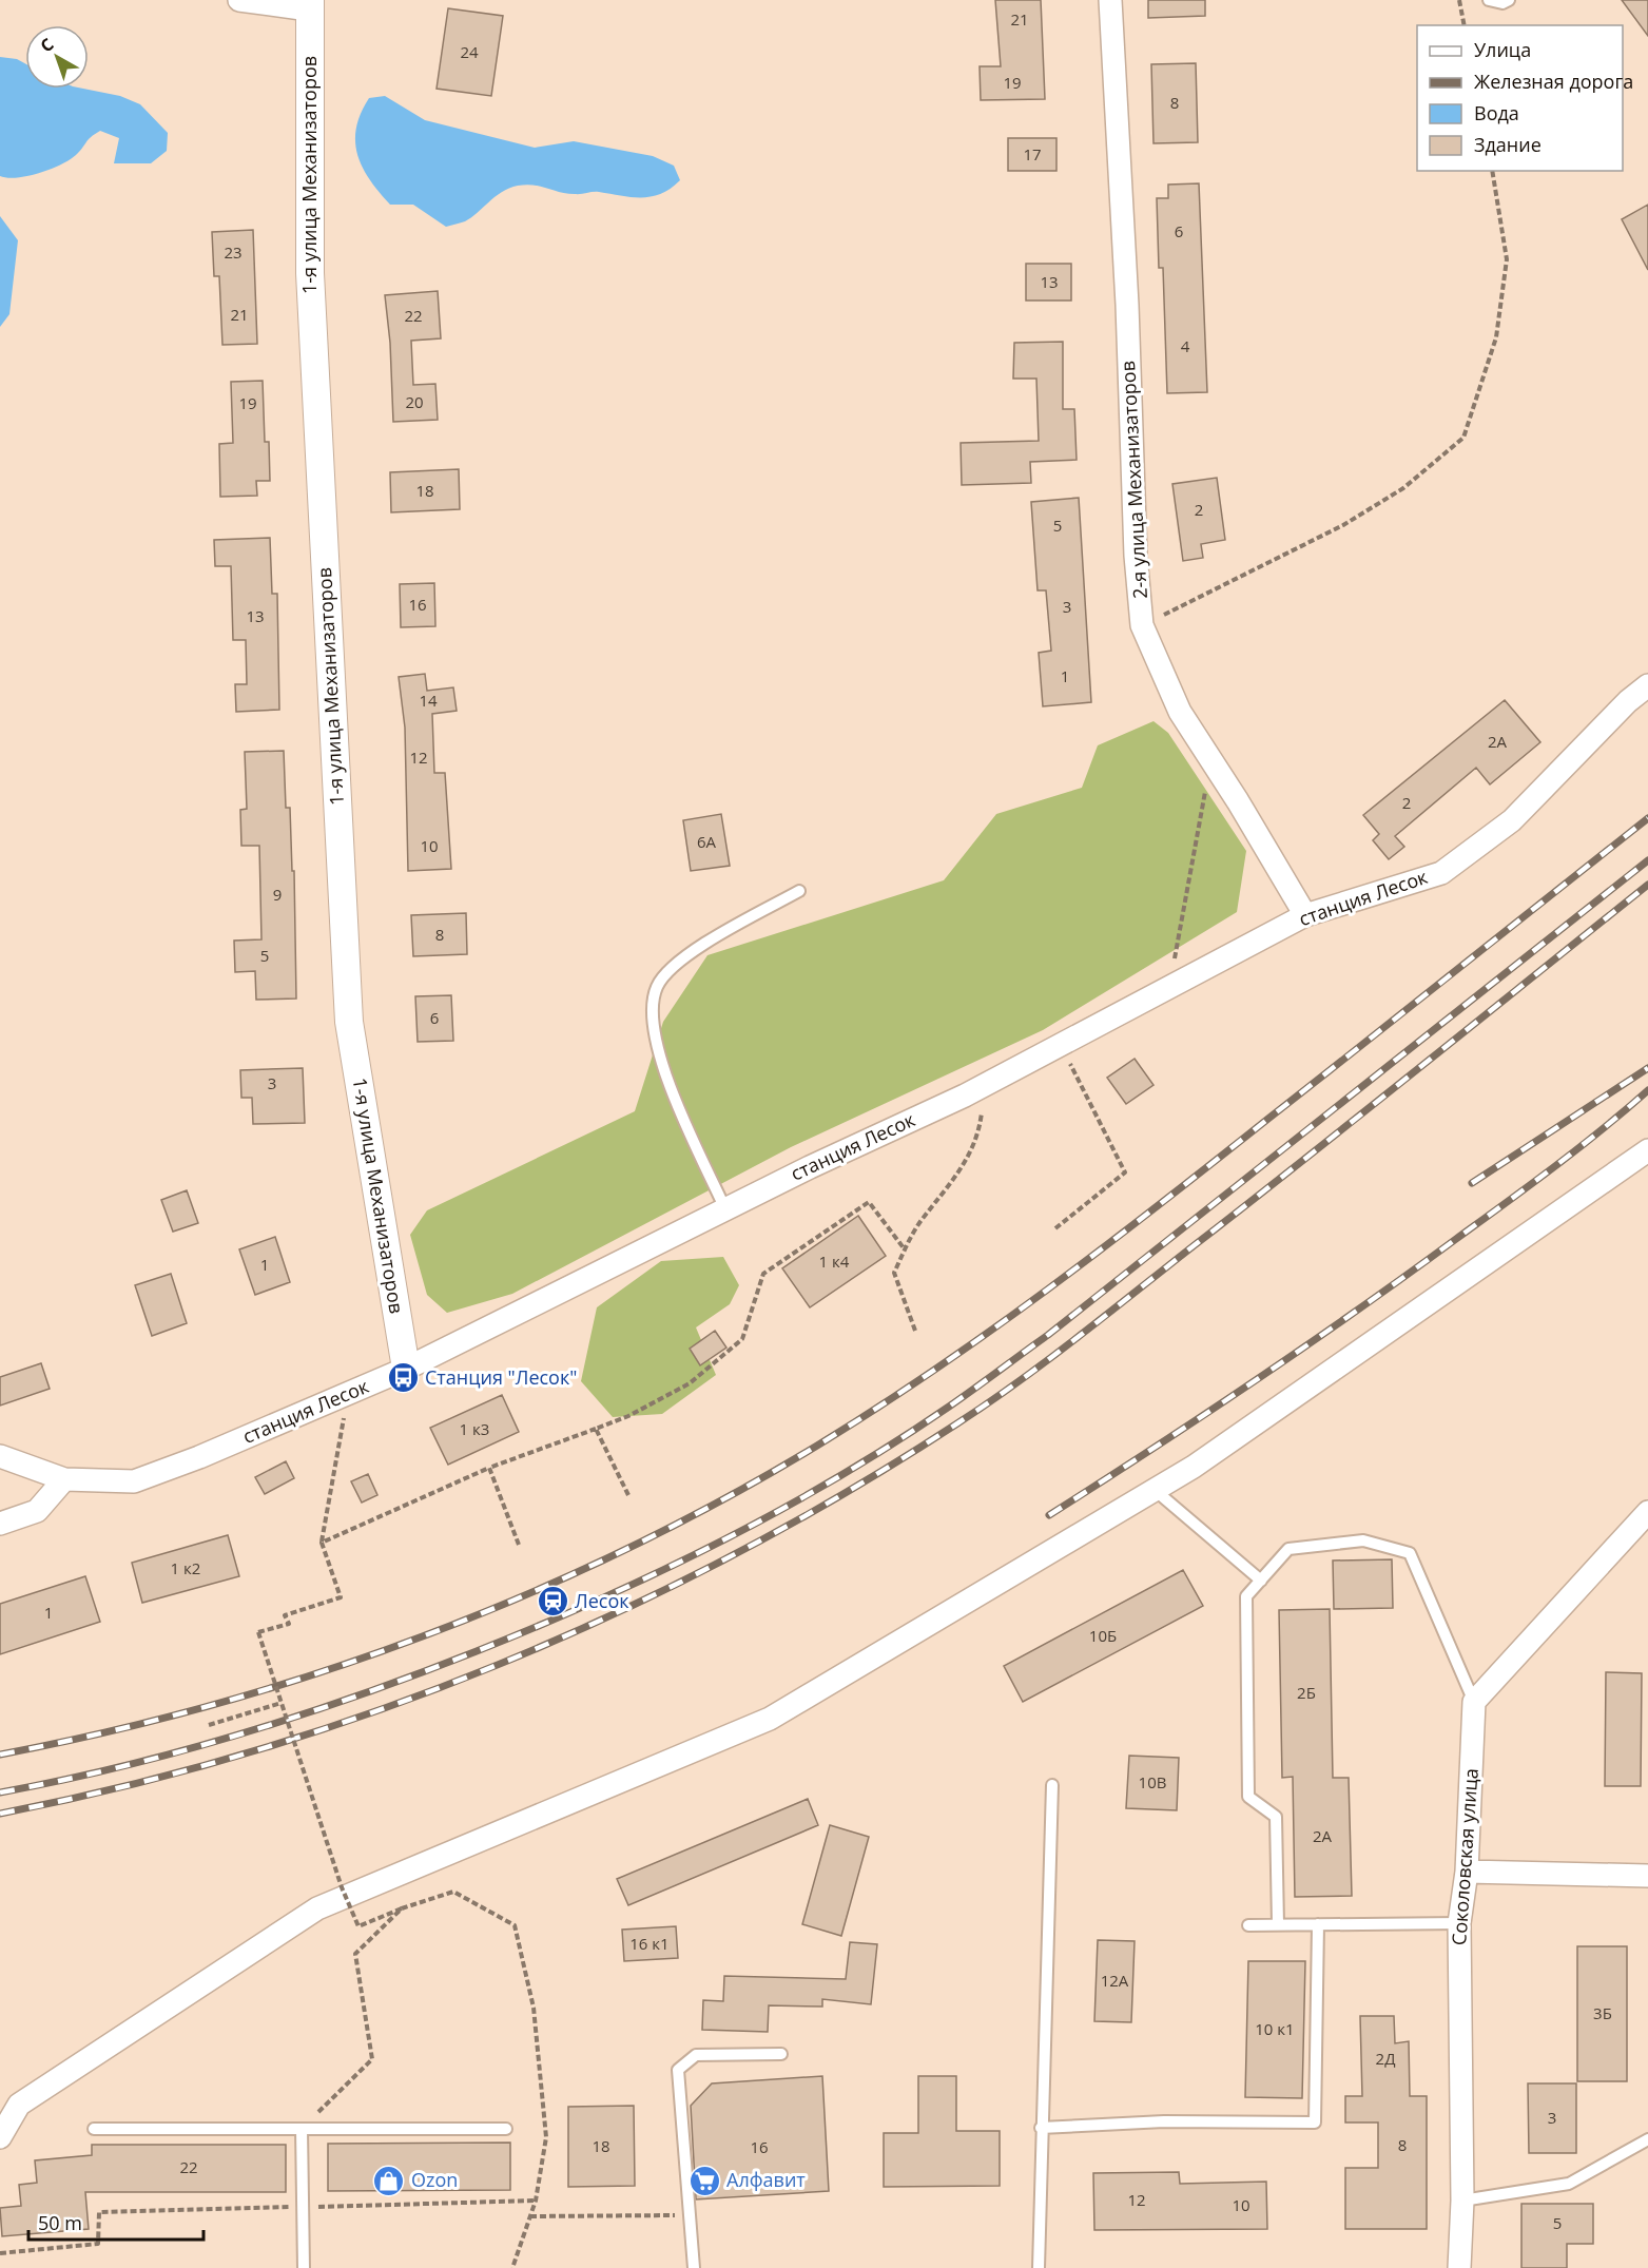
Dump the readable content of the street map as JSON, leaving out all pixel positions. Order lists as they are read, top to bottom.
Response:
{
  "streets": {
    "street": [
      "1-я улица Механизаторов",
      "2-я улица Механизаторов",
      "станция Лесок",
      "Соколовская улица"
    ]
  },
  "crossings": [
    ["1-я улица Механизаторов", "станция Лесок"],
    ["2-я улица Механизаторов", "станция Лесок"]
  ],
  "places": {
    "bus stop": ["Станция \"Лесок\""],
    "station": ["Лесок"],
    "shop": ["Ozon"],
    "supermarket": ["Алфавит"]
  },
  "house_numbers": [
    "21",
    "24",
    "19",
    "8",
    "17",
    "6",
    "23",
    "13",
    "21",
    "22",
    "4",
    "20",
    "19",
    "18",
    "2",
    "5",
    "16",
    "3",
    "13",
    "1",
    "14",
    "2А",
    "12",
    "2",
    "6А",
    "10",
    "9",
    "8",
    "5",
    "6",
    "3",
    "1 к4",
    "1",
    "1 к3",
    "1 к2",
    "1",
    "10Б",
    "2Б",
    "10В",
    "2А",
    "16 к1",
    "12А",
    "3Б",
    "10 к1",
    "2Д",
    "3",
    "8",
    "18",
    "16",
    "22",
    "12",
    "10",
    "5"
  ],
  "legend": [
    "Улица",
    "Железная дорога",
    "Вода",
    "Здание"
  ],
  "scale_bar": "50 m",
  "north": "top left"
}
